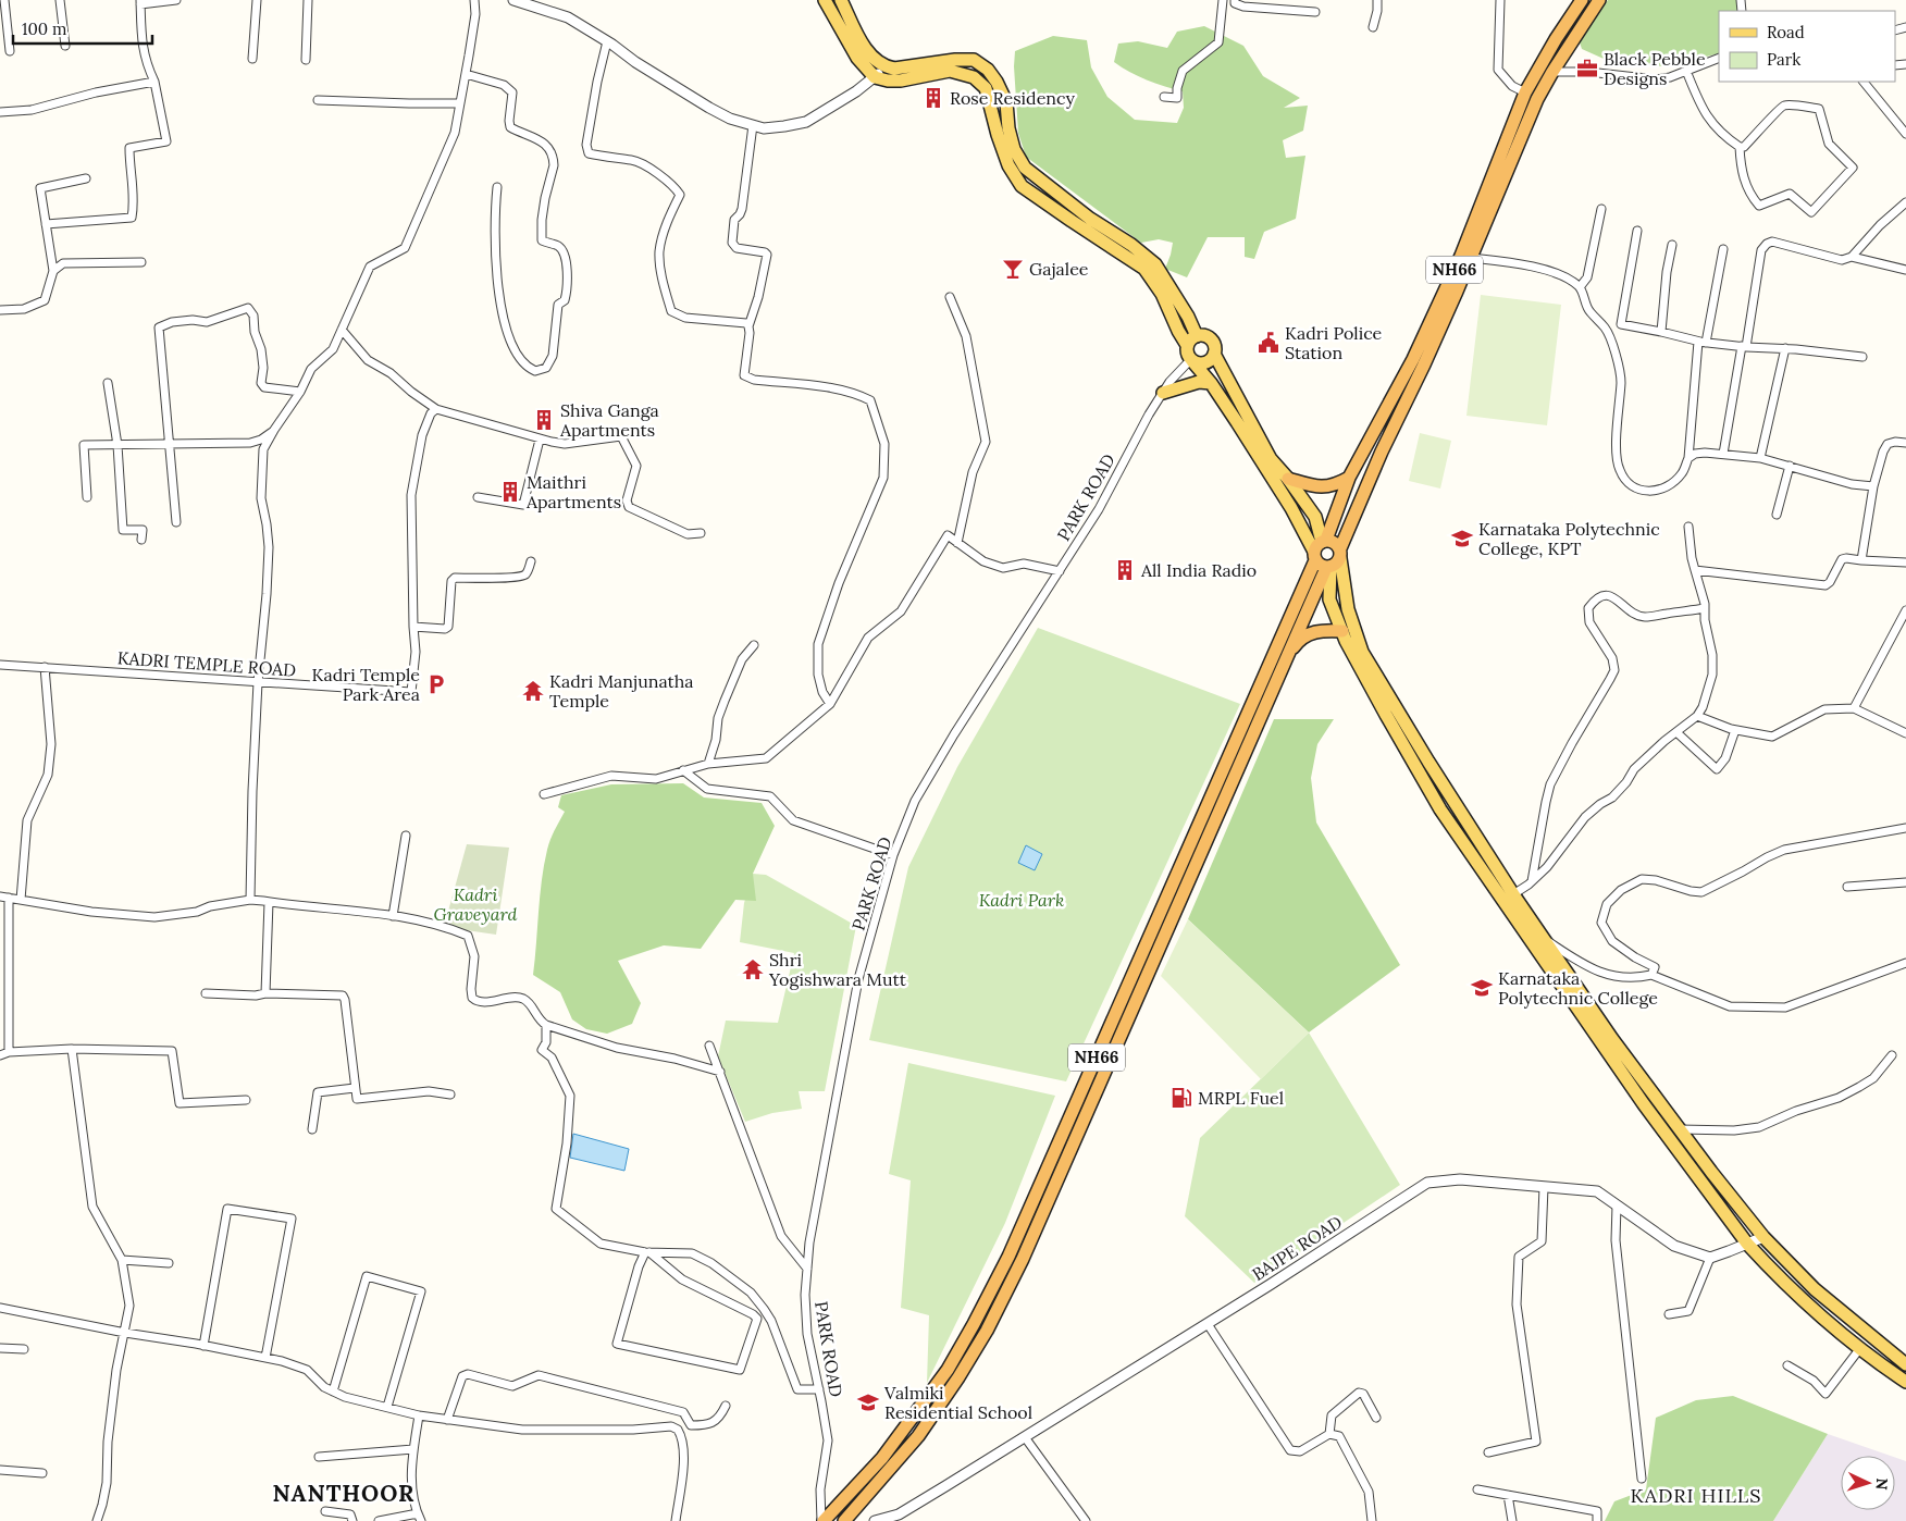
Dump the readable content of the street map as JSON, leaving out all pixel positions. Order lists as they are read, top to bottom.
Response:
{
  "streets": {
    "highway": ["NH66"],
    "street": ["PARK ROAD", "KADRI TEMPLE ROAD", "BAJPE ROAD"]
  },
  "crossings": [
    ["NH66", "PARK ROAD"]
  ],
  "districts": ["NANTHOOR", "KADRI HILLS"],
  "parks": ["Kadri Graveyard", "Kadri Park"],
  "places": {
    "office": ["Black Pebble Designs"],
    "building": [
      "Rose Residency",
      "Shiva Ganga Apartments",
      "Maithri Apartments",
      "All India Radio"
    ],
    "bar": ["Gajalee"],
    "public building": ["Kadri Police Station"],
    "school or university": ["Karnataka Polytechnic College, KPT", "Karnataka Polytechnic College", "Valmiki Residential School"],
    "parking": ["Kadri Temple Park Area"],
    "temple": ["Kadri Manjunatha Temple", "Shri Yogishwara Mutt"],
    "fuel station": ["MRPL Fuel"]
  },
  "legend": ["Road", "Park"],
  "scale_bar": "100 m",
  "north": "right"
}
